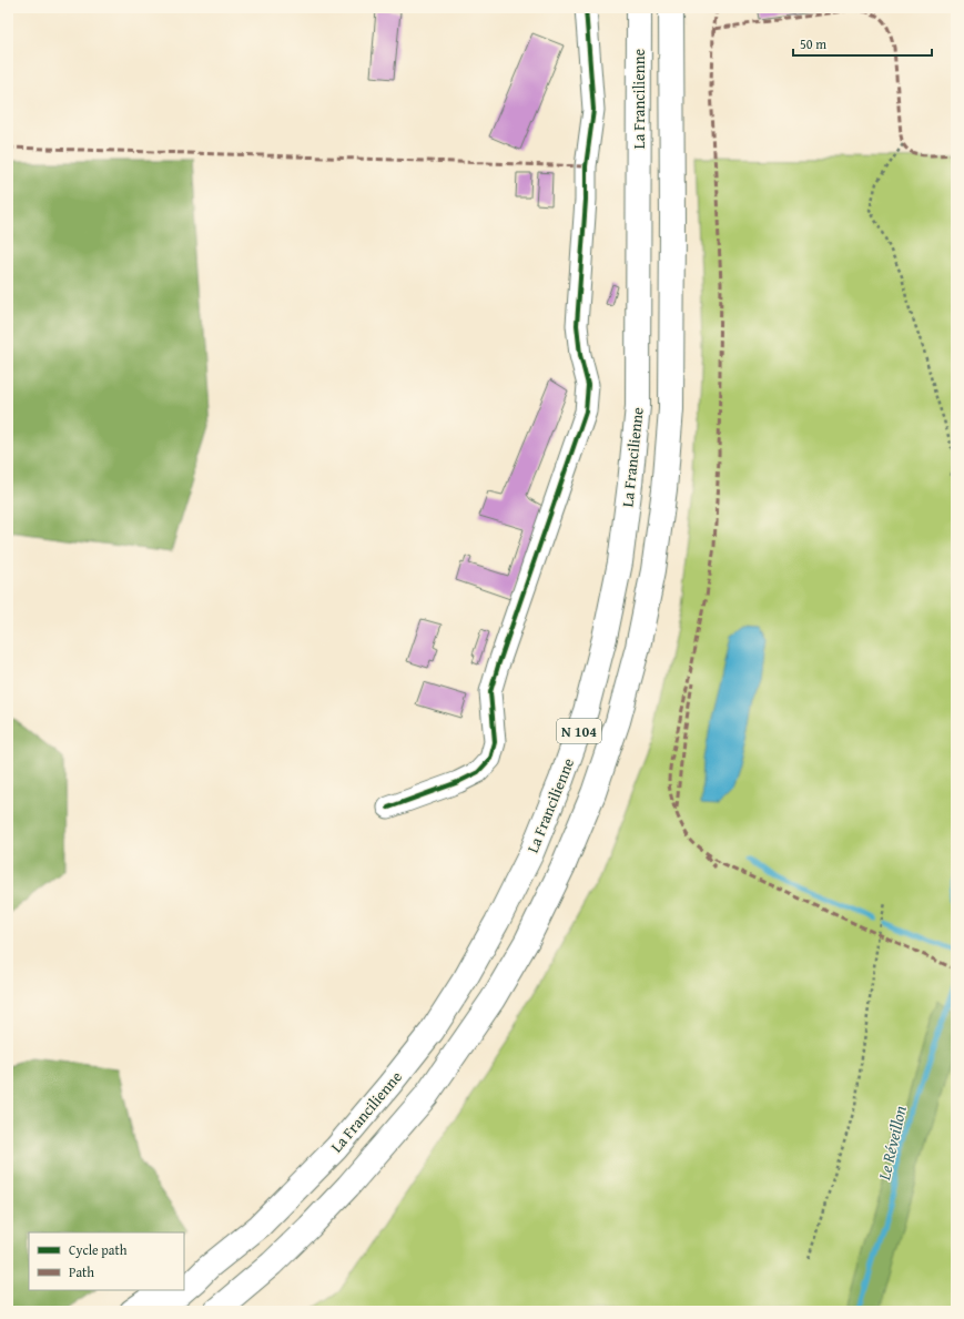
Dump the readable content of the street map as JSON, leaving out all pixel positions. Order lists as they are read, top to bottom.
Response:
{
  "streets": {
    "highway": ["La Francilienne", "N 104"]
  },
  "water": ["Le Réveillon"],
  "legend": ["Cycle path", "Path"],
  "scale_bar": "50 m"
}
